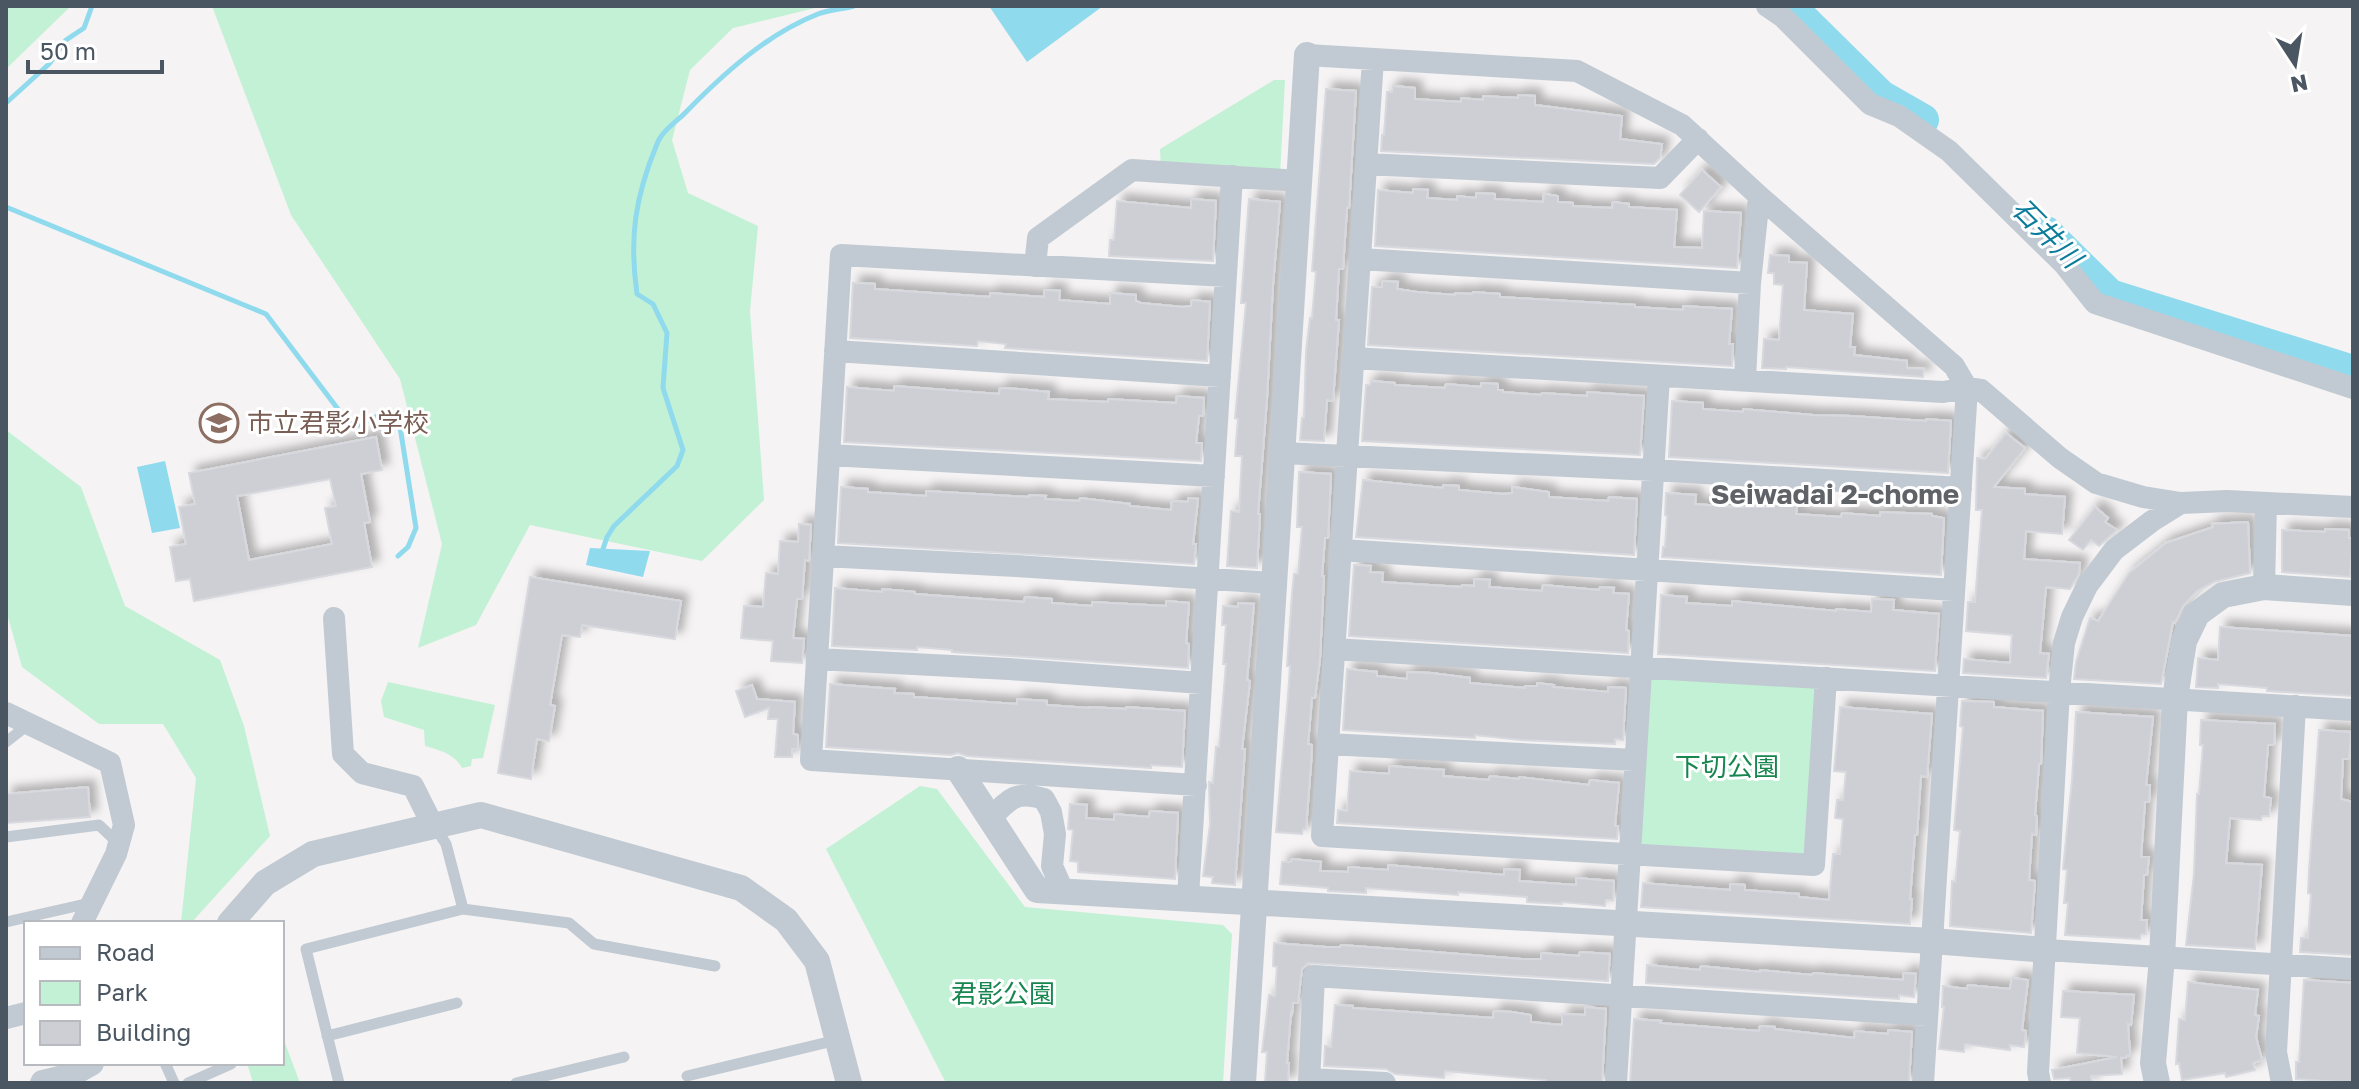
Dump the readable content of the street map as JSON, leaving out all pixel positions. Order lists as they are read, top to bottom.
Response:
{
  "districts": ["Seiwadai 2-chome"],
  "water": ["石井川"],
  "parks": ["下切公園", "君影公園"],
  "places": {
    "school or university": ["市立君影小学校"]
  },
  "legend": ["Road", "Park", "Building"],
  "scale_bar": "50 m",
  "north": "bottom"
}
